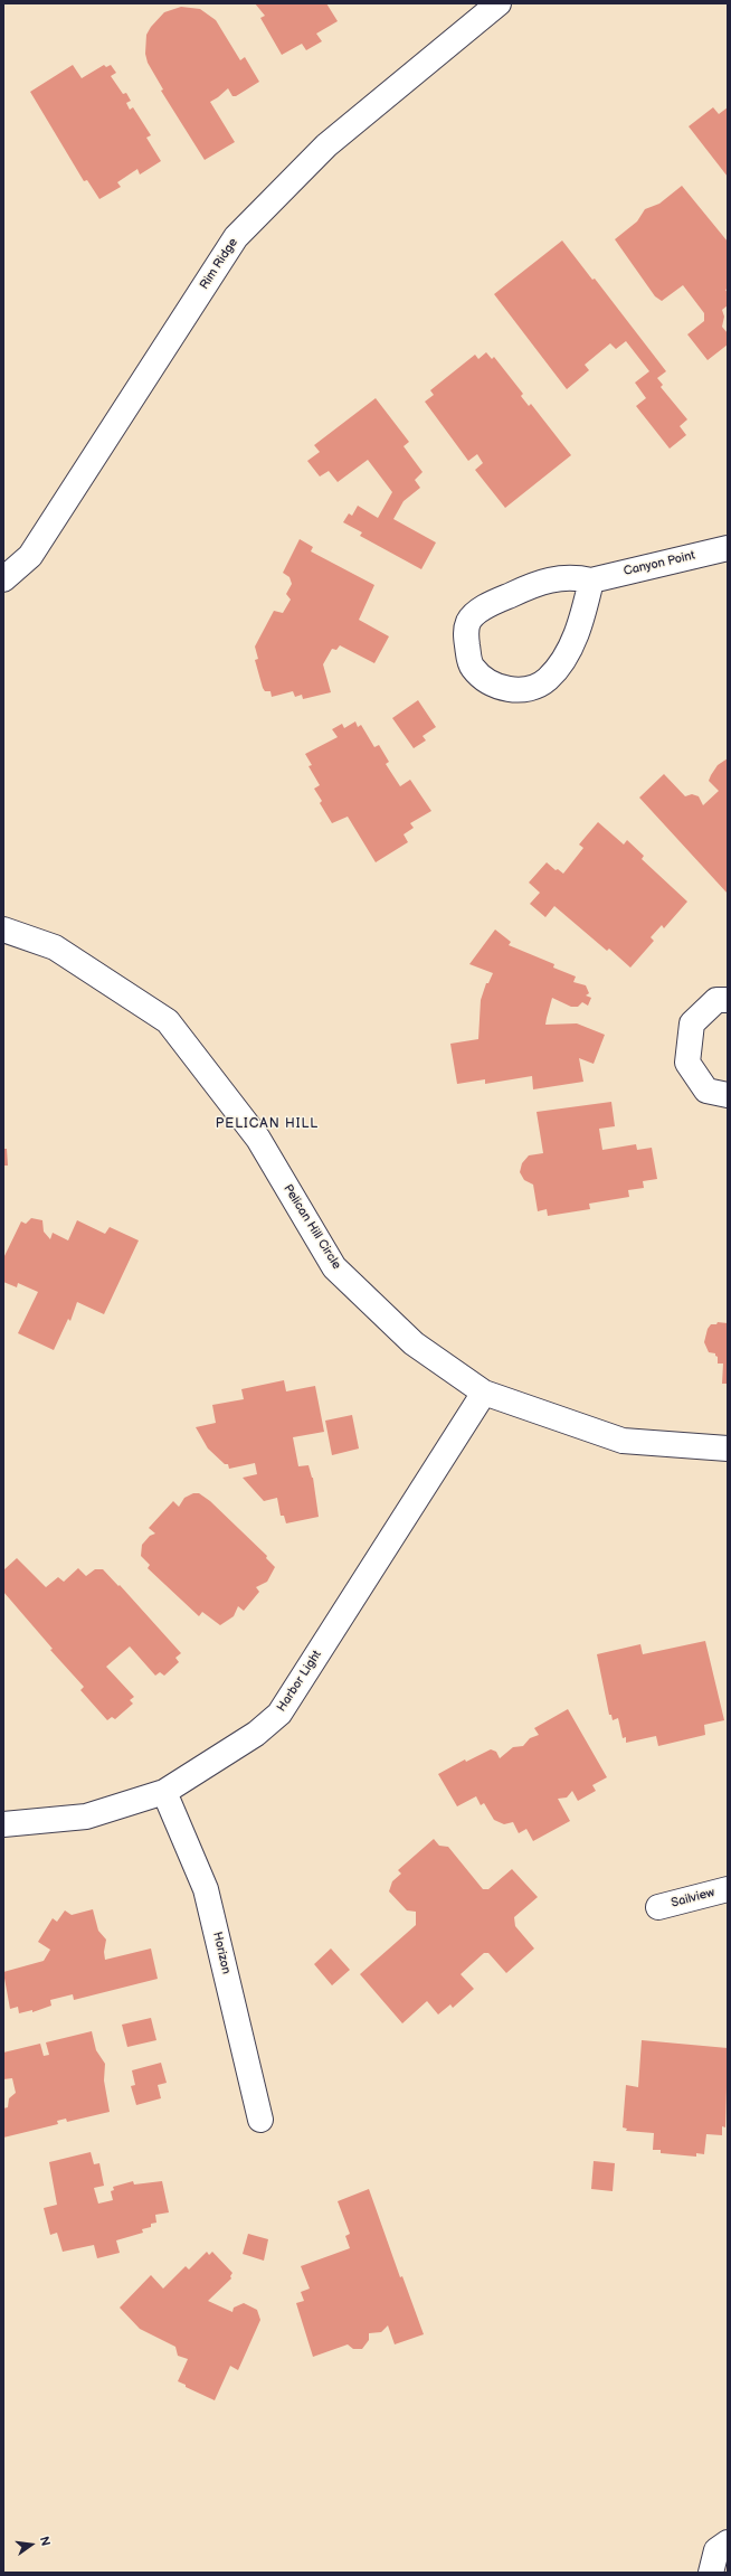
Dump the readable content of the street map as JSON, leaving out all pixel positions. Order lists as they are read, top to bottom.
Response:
{
  "streets": {
    "street": [
      "Rim Ridge",
      "Canyon Point",
      "Pelican Hill Circle",
      "Harbor Light",
      "Sailview",
      "Horizon"
    ]
  },
  "crossings": [
    ["Pelican Hill Circle", "Harbor Light"],
    ["Harbor Light", "Horizon"]
  ],
  "districts": ["PELICAN HILL"],
  "north": "right"
}
